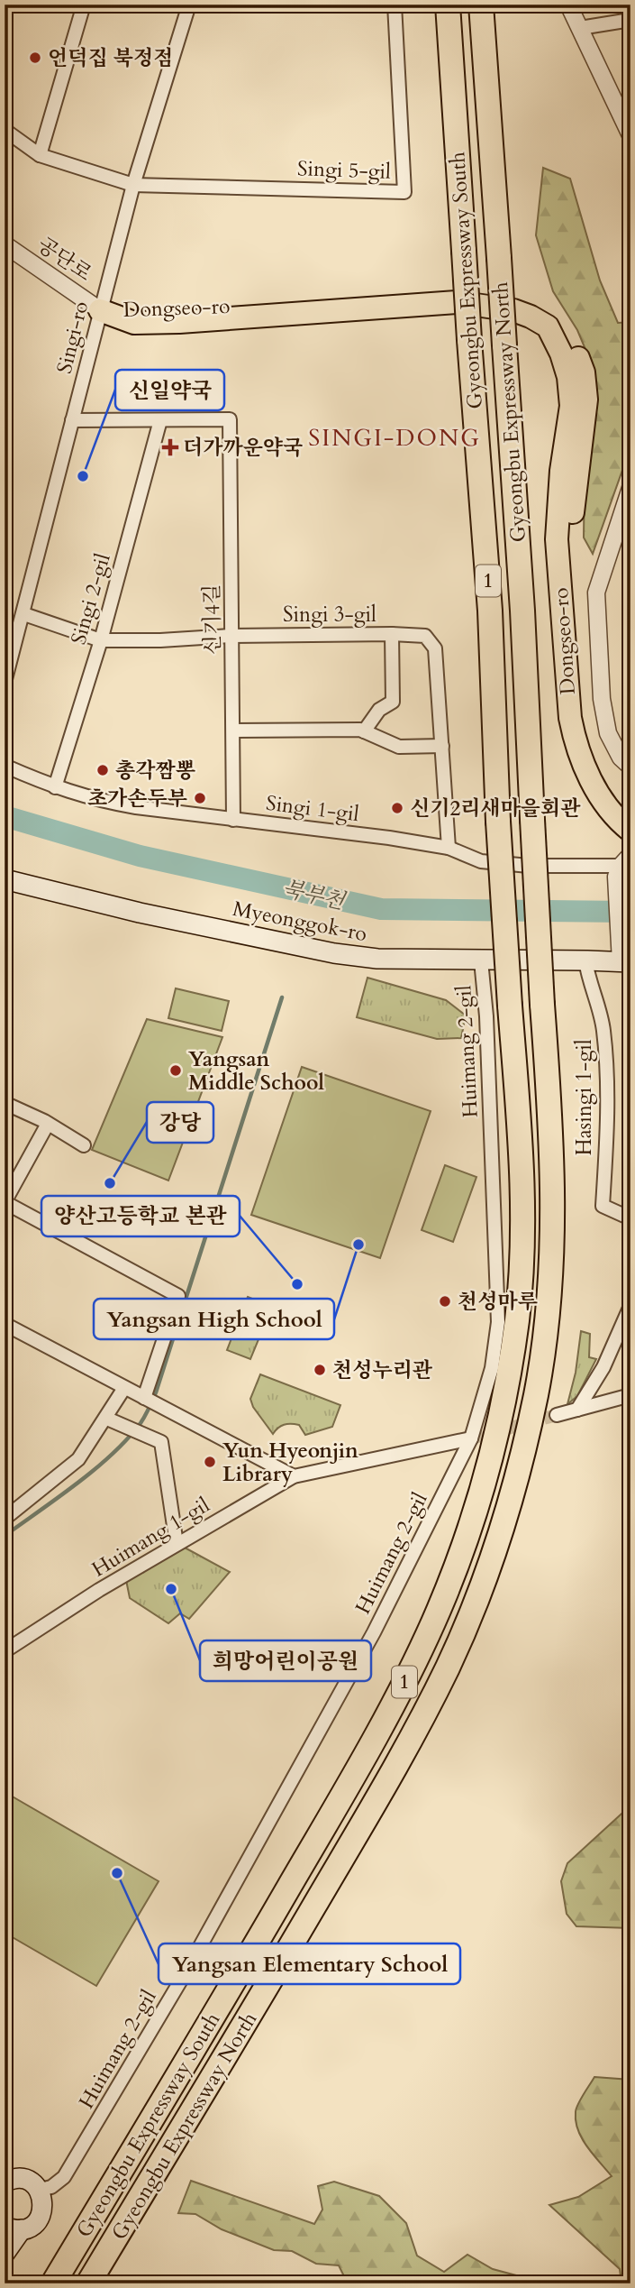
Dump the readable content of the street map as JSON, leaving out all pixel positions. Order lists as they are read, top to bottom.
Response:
{
  "streets": {
    "highway": [
      "Gyeongbu Expressway South",
      "Dongseo-ro",
      "Gyeongbu Expressway North",
      "1"
    ],
    "main road": ["Myeonggok-ro"],
    "street": [
      "Singi 5-gil",
      "공단로",
      "Singi-ro",
      "Singi 2-gil",
      "Singi 3-gil",
      "신기4길",
      "Singi 1-gil",
      "Huimang 2-gil",
      "Hasingi 1-gil",
      "Huimang 1-gil"
    ]
  },
  "crossings": [
    ["Singi 5-gil", "Singi-ro"],
    ["공단로", "Dongseo-ro"],
    ["공단로", "Singi-ro"],
    ["Dongseo-ro", "Singi-ro"],
    ["Singi-ro", "Singi 3-gil"],
    ["Singi 2-gil", "Singi 3-gil"],
    ["Singi 2-gil", "신기4길"],
    ["Singi 2-gil", "Singi 1-gil"],
    ["Singi 3-gil", "신기4길"],
    ["Singi 3-gil", "Singi 1-gil"],
    ["신기4길", "Singi 1-gil"],
    ["Myeonggok-ro", "Huimang 2-gil"],
    ["Myeonggok-ro", "Hasingi 1-gil"],
    ["Huimang 2-gil", "Huimang 1-gil"]
  ],
  "districts": ["SINGI-DONG"],
  "water": ["북부천"],
  "places": {
    "other": [
      "언덕집 북정점",
      "신일약국",
      "총각짬뽕",
      "초가손두부",
      "신기2리새마을회관",
      "Yangsan Middle School",
      "강당",
      "Yangsan High School",
      "양산고등학교 본관",
      "천성마루",
      "천성누리관",
      "Yun Hyeonjin Library",
      "희망어린이공원",
      "Yangsan Elementary School"
    ],
    "health": ["더가까운약국"]
  }
}
